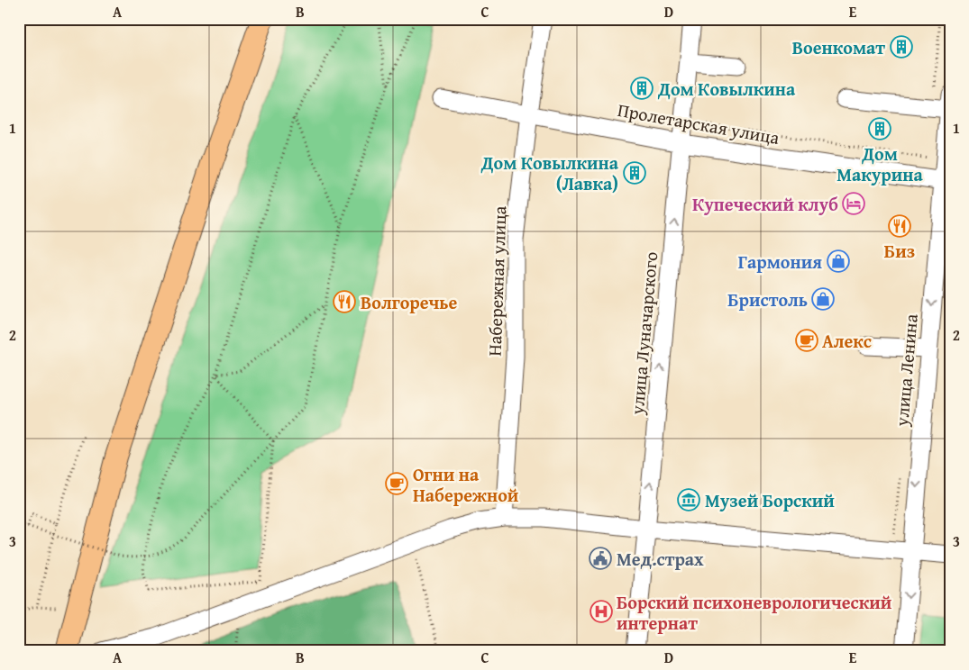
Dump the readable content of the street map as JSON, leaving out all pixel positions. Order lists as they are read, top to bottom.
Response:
{
  "streets": {
    "street": [
      "Пролетарская улица",
      "Набережная улица",
      "улица Луначарского",
      "улица Ленина"
    ]
  },
  "crossings": [
    ["Пролетарская улица", "Набережная улица"],
    ["Пролетарская улица", "улица Луначарского"],
    ["Пролетарская улица", "улица Ленина"]
  ],
  "one_way": ["улица Луначарского", "улица Ленина"],
  "places": {
    "building": [
      "Военкомат",
      "Дом Ковылкина",
      "Дом Макурина",
      "Дом Ковылкина (Лавка)"
    ],
    "hotel": ["Купеческий клуб"],
    "restaurant": ["Биз", "Волгоречье"],
    "shop": ["Гармония", "Бристоль"],
    "cafe": ["Алекс", "Огни на Набережной"],
    "museum": ["Музей Борский"],
    "public building": ["Мед.страх"],
    "hospital": ["Борский психоневрологический интернат"]
  },
  "grid": {
    "columns": [
      "A",
      "B",
      "C",
      "D",
      "E"
    ],
    "rows": ["1", "2", "3"]
  }
}
